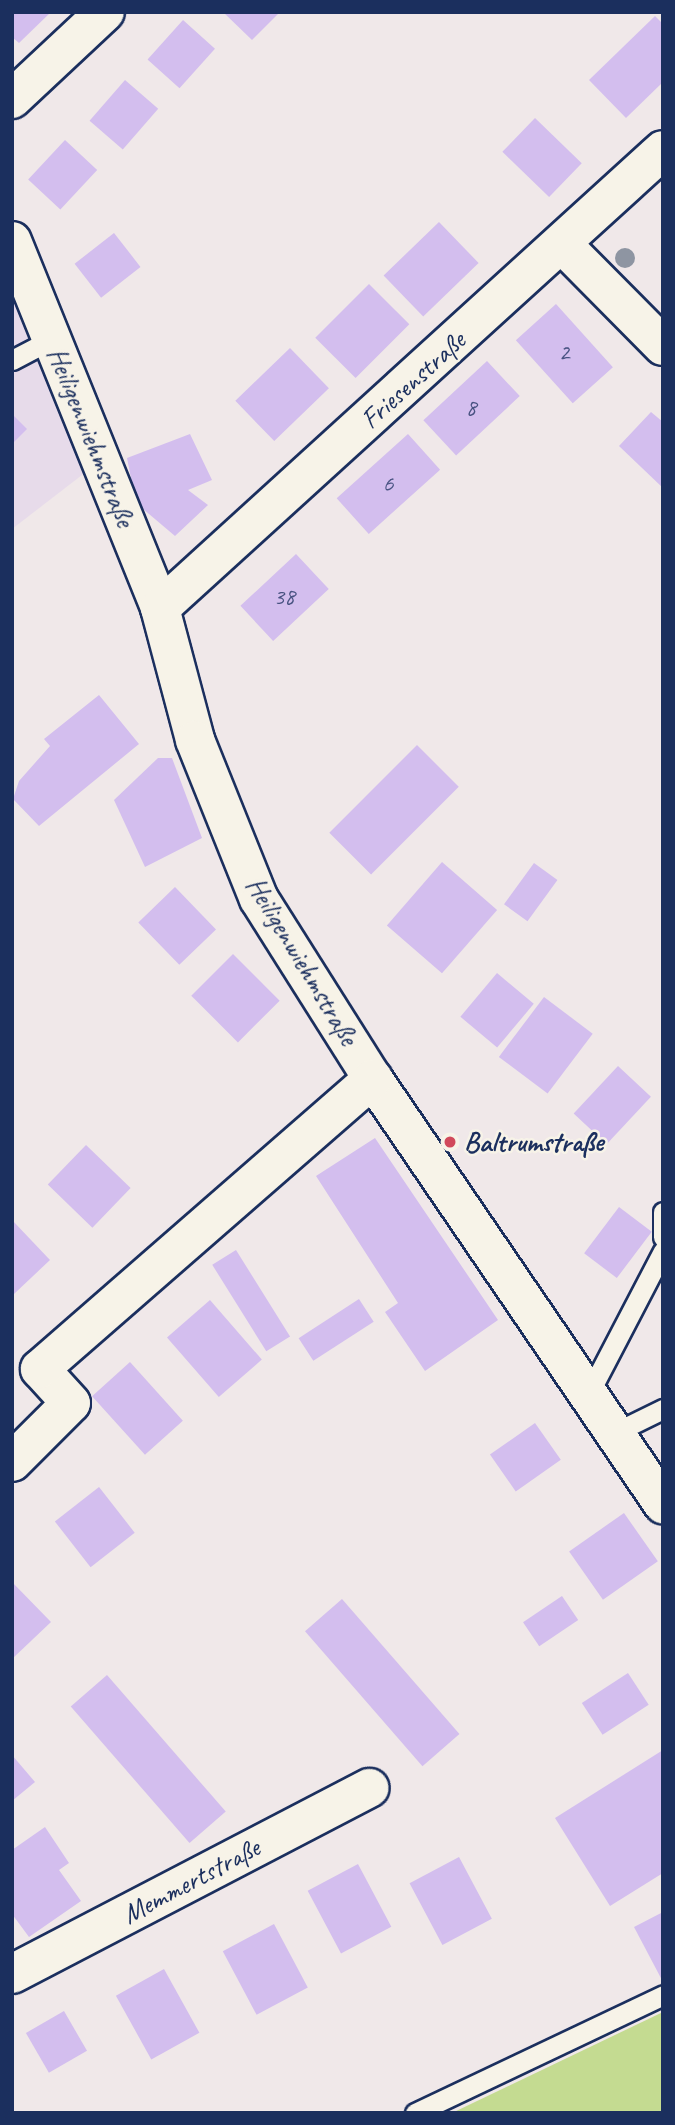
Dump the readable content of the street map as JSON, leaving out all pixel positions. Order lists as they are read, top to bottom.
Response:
{
  "streets": {
    "street": ["Friesenstraße", "Heiligenwiehmstraße", "Memmertstraße"]
  },
  "crossings": [
    ["Friesenstraße", "Heiligenwiehmstraße"]
  ],
  "places": ["Baltrumstraße"],
  "house_numbers": [
    "2",
    "8",
    "6",
    "38"
  ]
}
